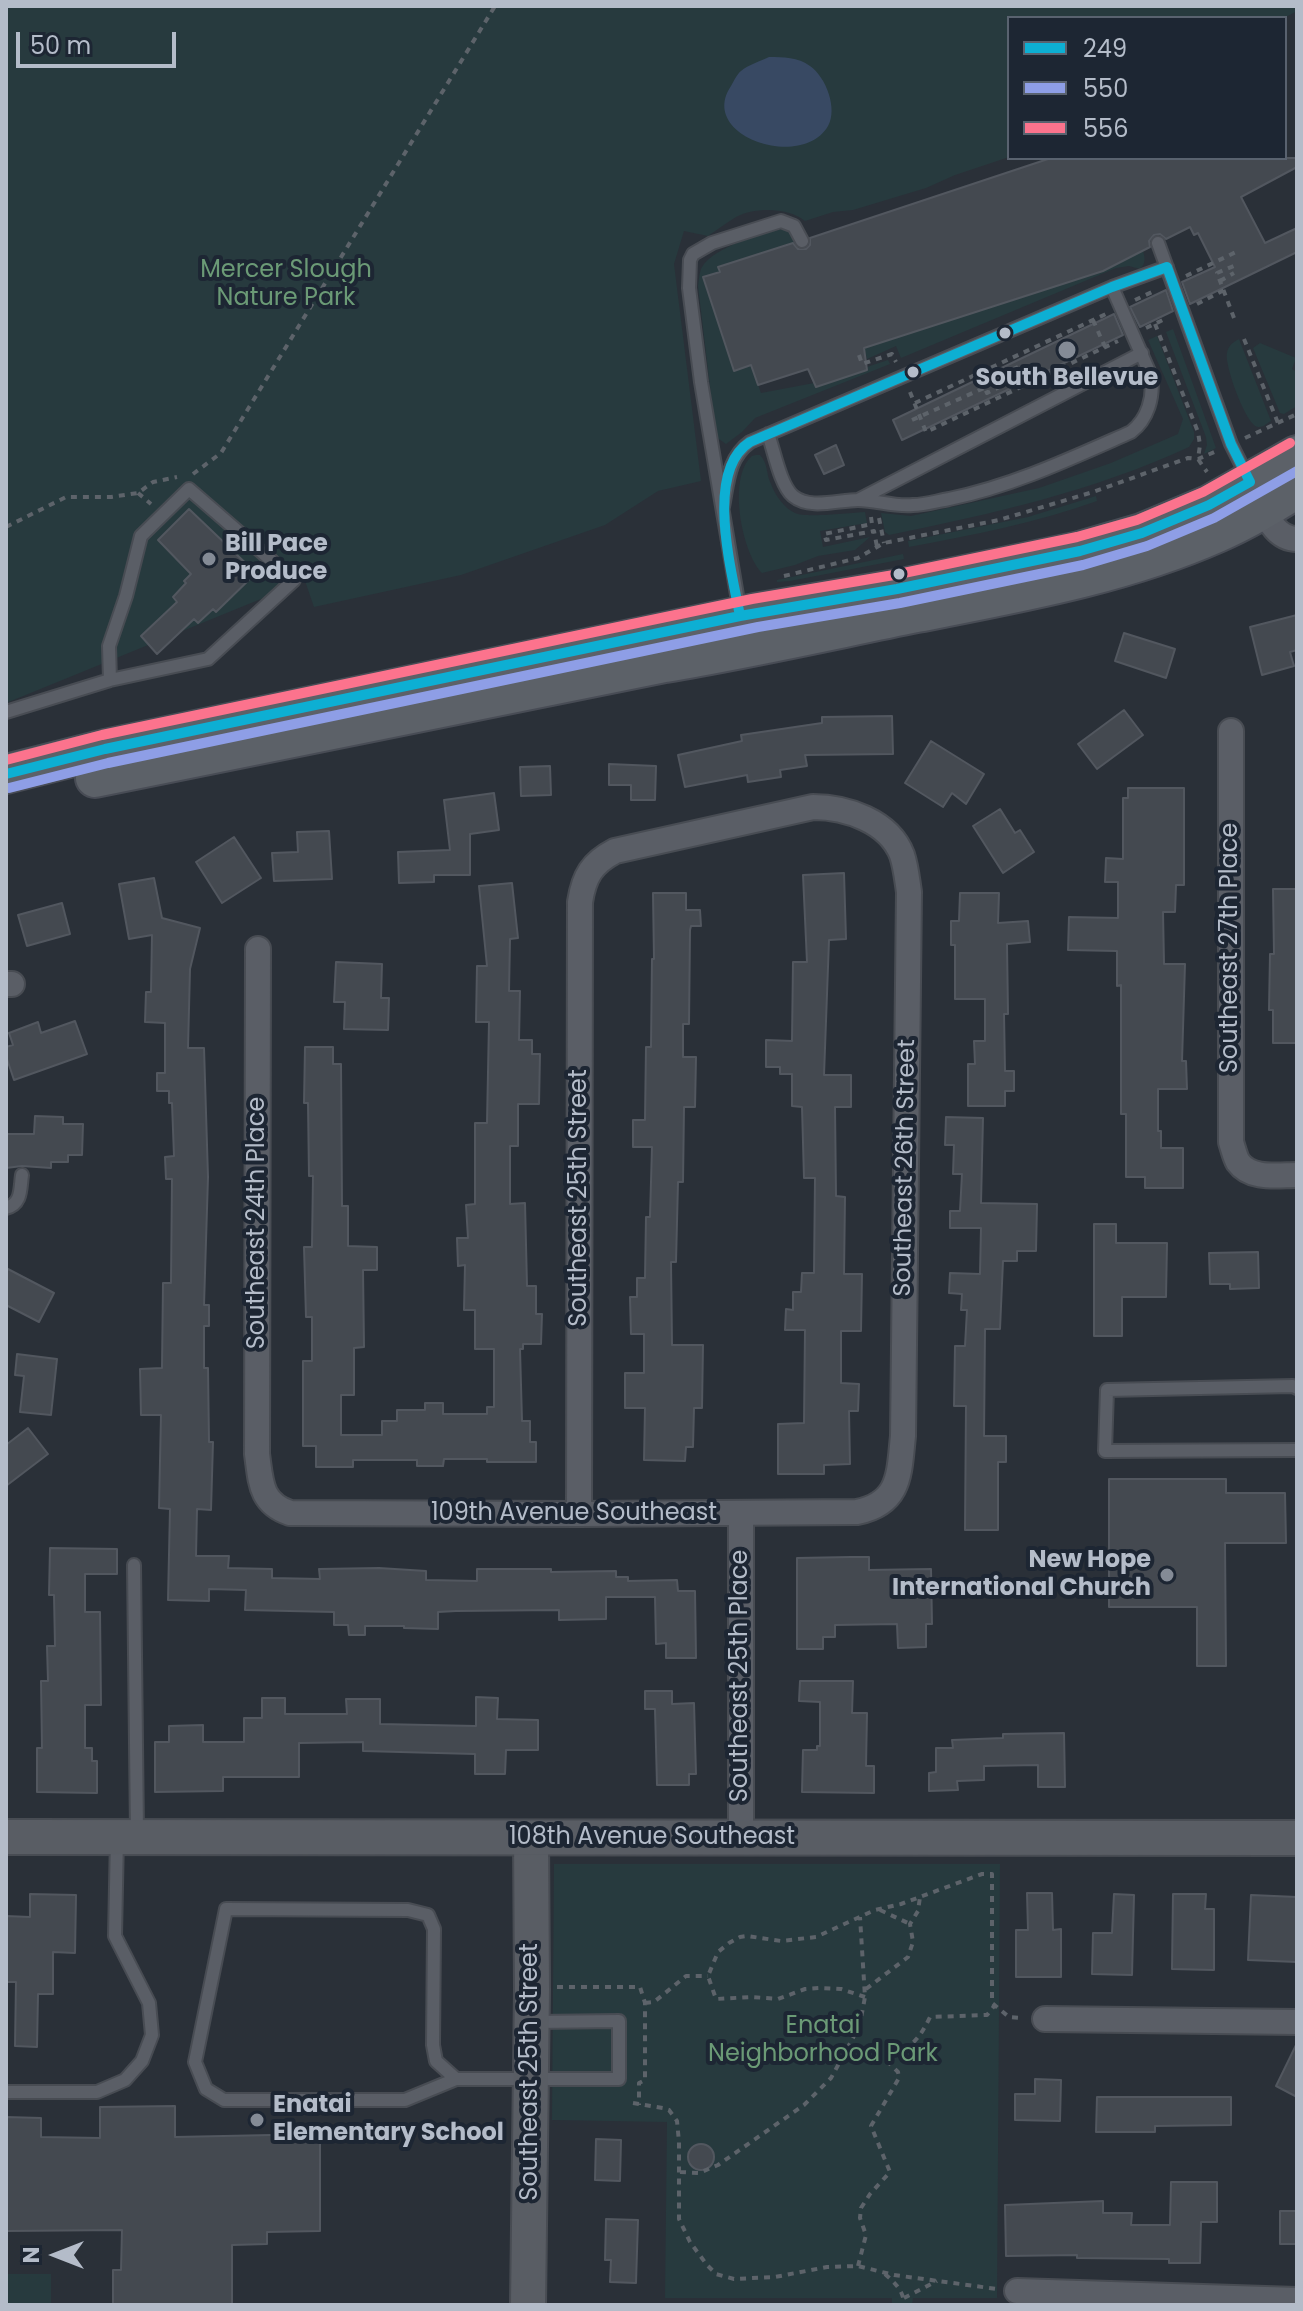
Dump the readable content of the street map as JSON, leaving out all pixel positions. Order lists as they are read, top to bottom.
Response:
{
  "streets": {
    "street": [
      "Southeast 27th Place",
      "Southeast 26th Street",
      "Southeast 25th Street",
      "Southeast 24th Place",
      "109th Avenue Southeast",
      "Southeast 25th Place",
      "108th Avenue Southeast"
    ]
  },
  "crossings": [
    ["Southeast 26th Street", "Southeast 25th Street"],
    ["Southeast 26th Street", "109th Avenue Southeast"],
    ["Southeast 25th Street", "109th Avenue Southeast"],
    ["Southeast 25th Street", "108th Avenue Southeast"],
    ["Southeast 24th Place", "109th Avenue Southeast"],
    ["109th Avenue Southeast", "Southeast 25th Place"],
    ["Southeast 25th Place", "108th Avenue Southeast"]
  ],
  "parks": ["Mercer Slough Nature Park", "Enatai Neighborhood Park"],
  "places": [
    "South Bellevue",
    "Bill Pace Produce",
    "New Hope International Church",
    "Enatai Elementary School"
  ],
  "lines": ["transit line 249", "transit line 556", "transit line 550"],
  "legend": ["249", "550", "556"],
  "scale_bar": "50 m",
  "north": "left"
}
